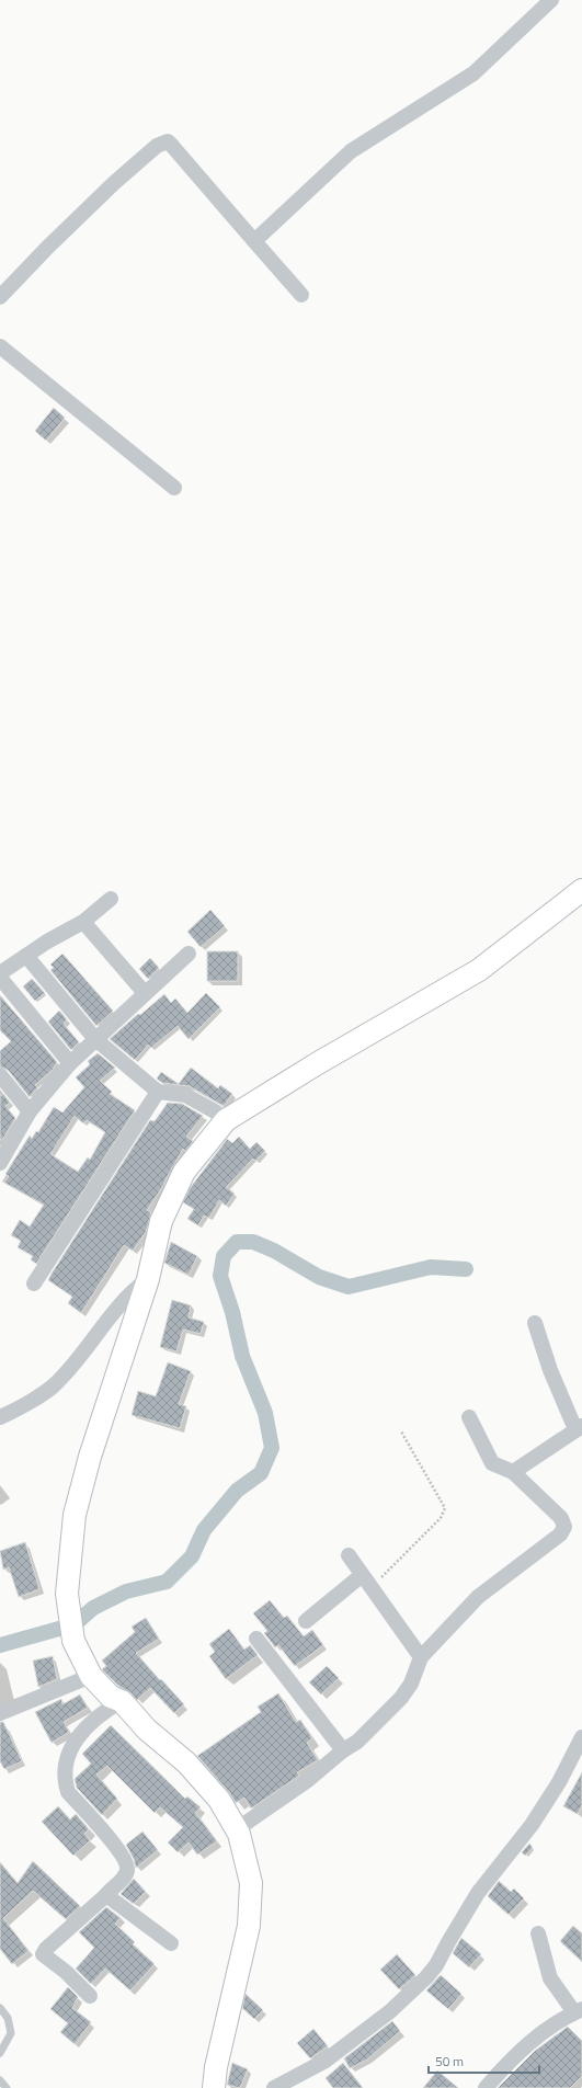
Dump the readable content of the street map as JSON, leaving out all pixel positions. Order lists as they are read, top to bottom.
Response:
{
  "scale_bar": "50 m"
}
